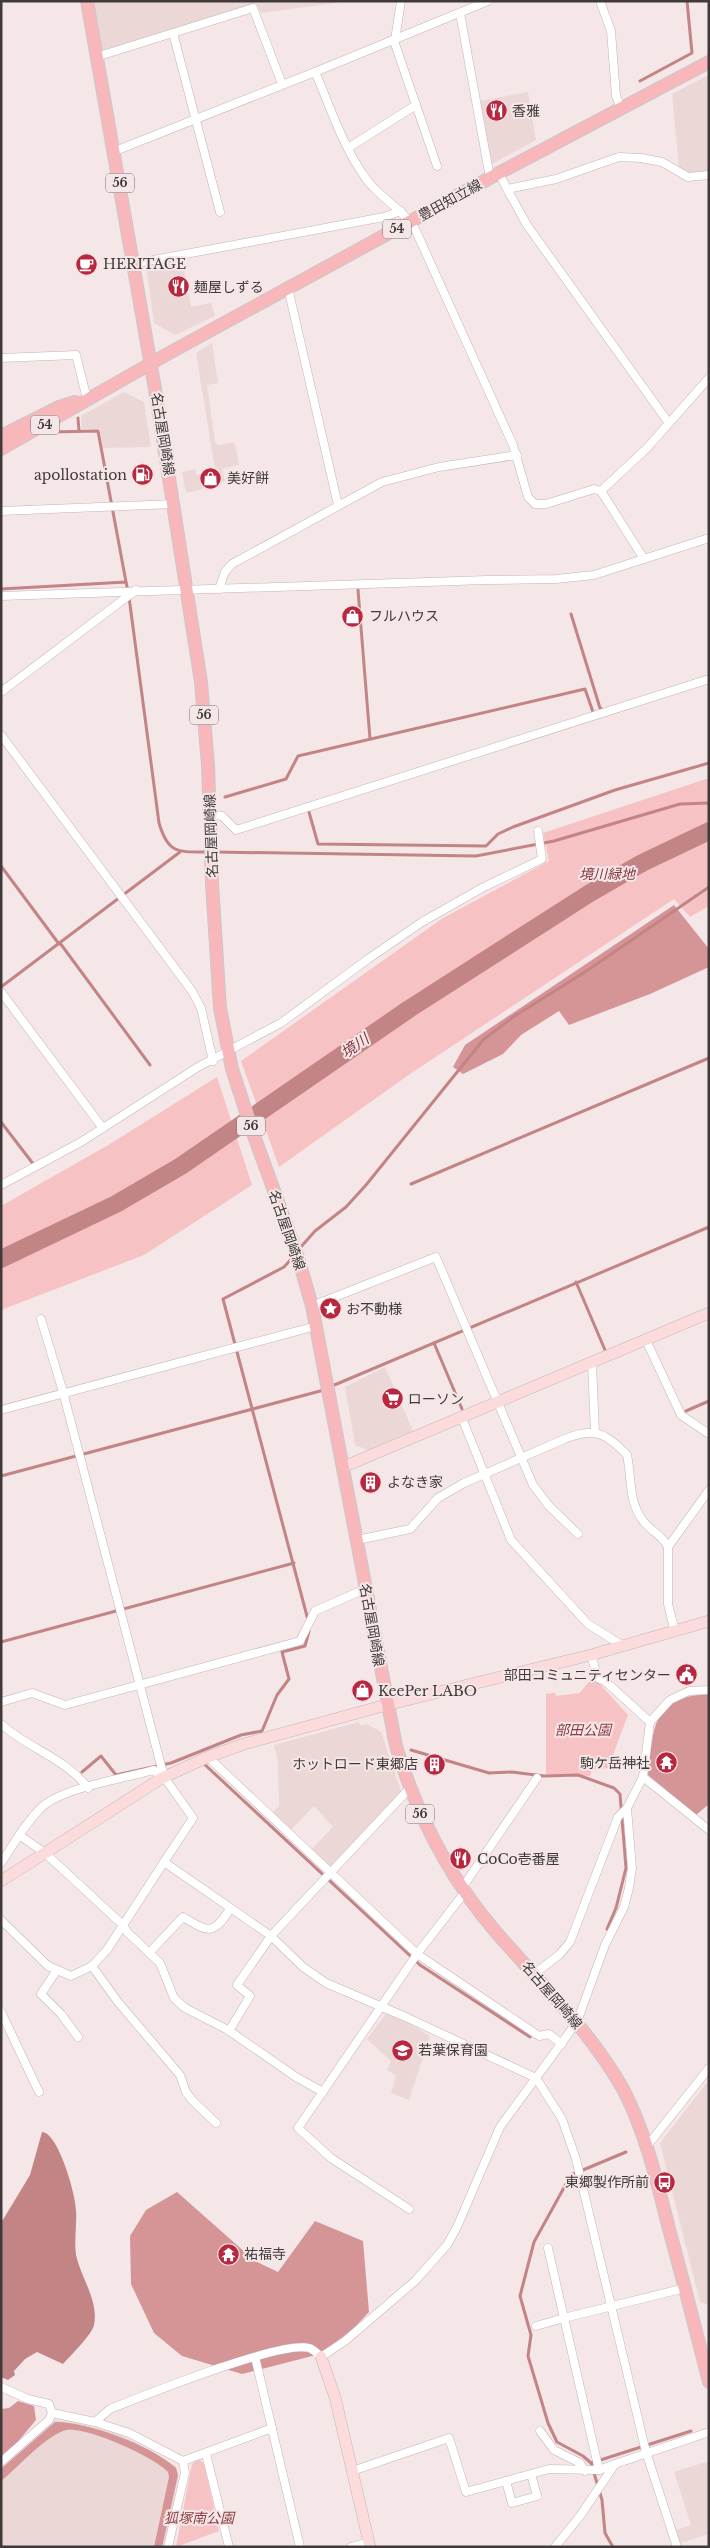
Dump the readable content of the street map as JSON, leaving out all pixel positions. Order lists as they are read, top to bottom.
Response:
{
  "streets": {
    "main road": [
      "56",
      "豊田知立線",
      "54",
      "名古屋岡崎線"
    ]
  },
  "crossings": [
    ["豊田知立線", "名古屋岡崎線"]
  ],
  "water": ["境川"],
  "parks": ["境川緑地", "部田公園", "狐塚南公園"],
  "places": {
    "restaurant": ["香雅", "麺屋しずる", "CoCo壱番屋"],
    "cafe": ["HERITAGE"],
    "fuel station": ["apollostation"],
    "shop": ["美好餅", "フルハウス", "KeePer LABO"],
    "place": ["お不動様"],
    "supermarket": ["ローソン"],
    "building": ["よなき家", "ホットロード東郷店"],
    "public building": ["部田コミュニティセンター"],
    "temple": ["駒ケ岳神社", "祐福寺"],
    "school or university": ["若葉保育園"],
    "bus stop": ["東郷製作所前"]
  }
}
